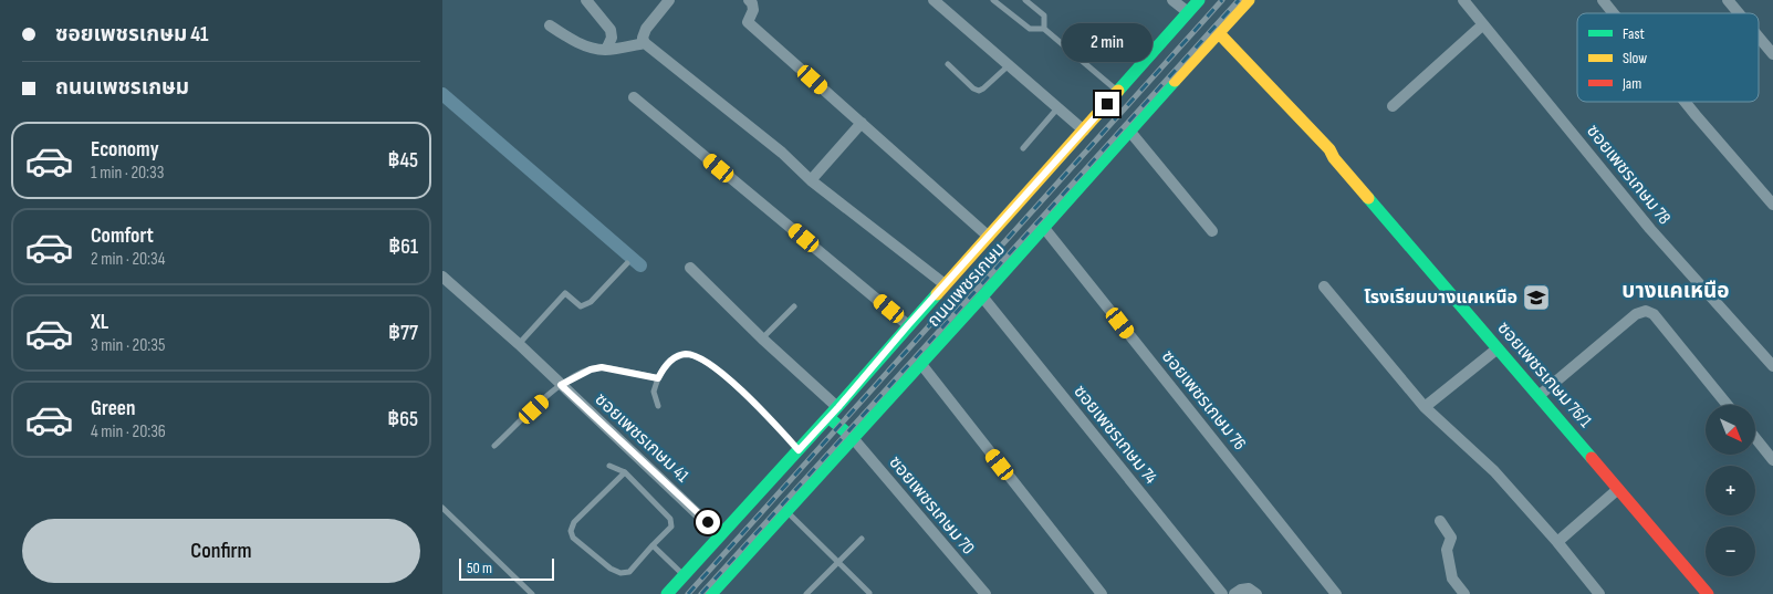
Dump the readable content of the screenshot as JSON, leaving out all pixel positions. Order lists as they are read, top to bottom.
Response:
{
  "streets": {
    "main road": ["ถนนเพชรเกษม", "ซอยเพชรเกษม 76/1"],
    "street": [
      "ซอยเพชรเกษม 78",
      "ซอยเพชรเกษม 76",
      "ซอยเพชรเกษม 74",
      "ซอยเพชรเกษม 41",
      "ซอยเพชรเกษม 70"
    ]
  },
  "crossings": [
    ["ถนนเพชรเกษม", "ซอยเพชรเกษม 76/1"],
    ["ถนนเพชรเกษม", "ซอยเพชรเกษม 76"],
    ["ถนนเพชรเกษม", "ซอยเพชรเกษม 74"],
    ["ถนนเพชรเกษม", "ซอยเพชรเกษม 41"],
    ["ถนนเพชรเกษม", "ซอยเพชรเกษม 70"]
  ],
  "districts": ["บางแคเหนือ"],
  "places": {
    "school or university": ["โรงเรียนบางแคเหนือ"]
  },
  "legend": ["Fast", "Slow", "Jam"],
  "scale_bar": "50 m",
  "north": "bottom right",
  "page": {
    "banner": ["ซอยเพชรเกษม 41", "ถนนเพชรเกษม"],
    "bubble": "2 min",
    "list": [
      {
        "name": "Economy",
        "note": "1 min · 20:33",
        "value": "฿45"
      },
      {
        "name": "Comfort",
        "note": "2 min · 20:34",
        "value": "฿61"
      },
      {
        "name": "XL",
        "note": "3 min · 20:35",
        "value": "฿77"
      },
      {
        "name": "Green",
        "note": "4 min · 20:36",
        "value": "฿65"
      }
    ],
    "map_buttons": ["+", "−"],
    "buttons": "Confirm",
    "scale": "50 m"
  }
}
